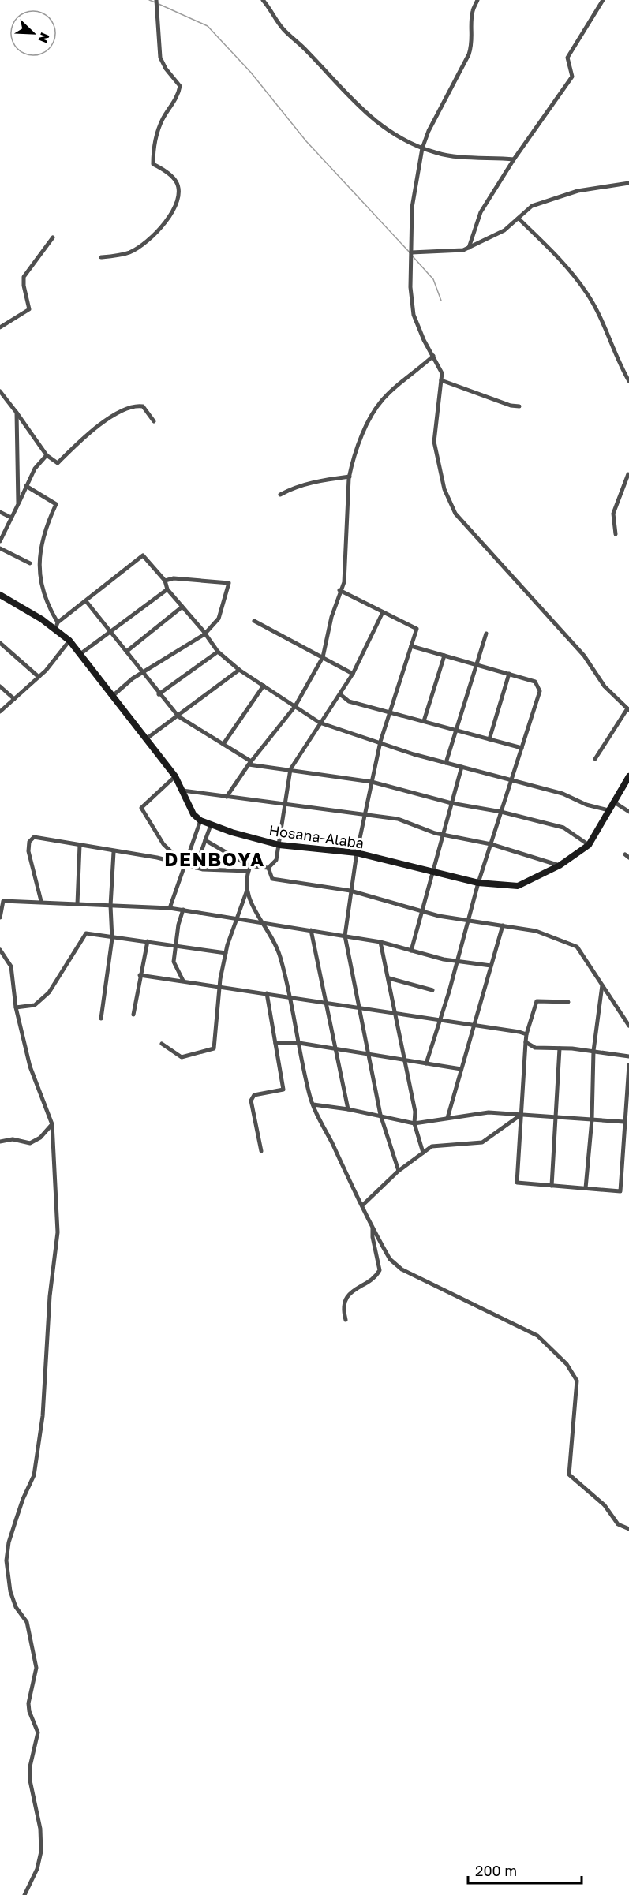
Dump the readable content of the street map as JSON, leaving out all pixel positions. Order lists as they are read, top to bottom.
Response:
{
  "streets": {
    "main road": ["Hosana-Alaba"]
  },
  "districts": ["DENBOYA"],
  "scale_bar": "200 m",
  "north": "bottom right"
}
